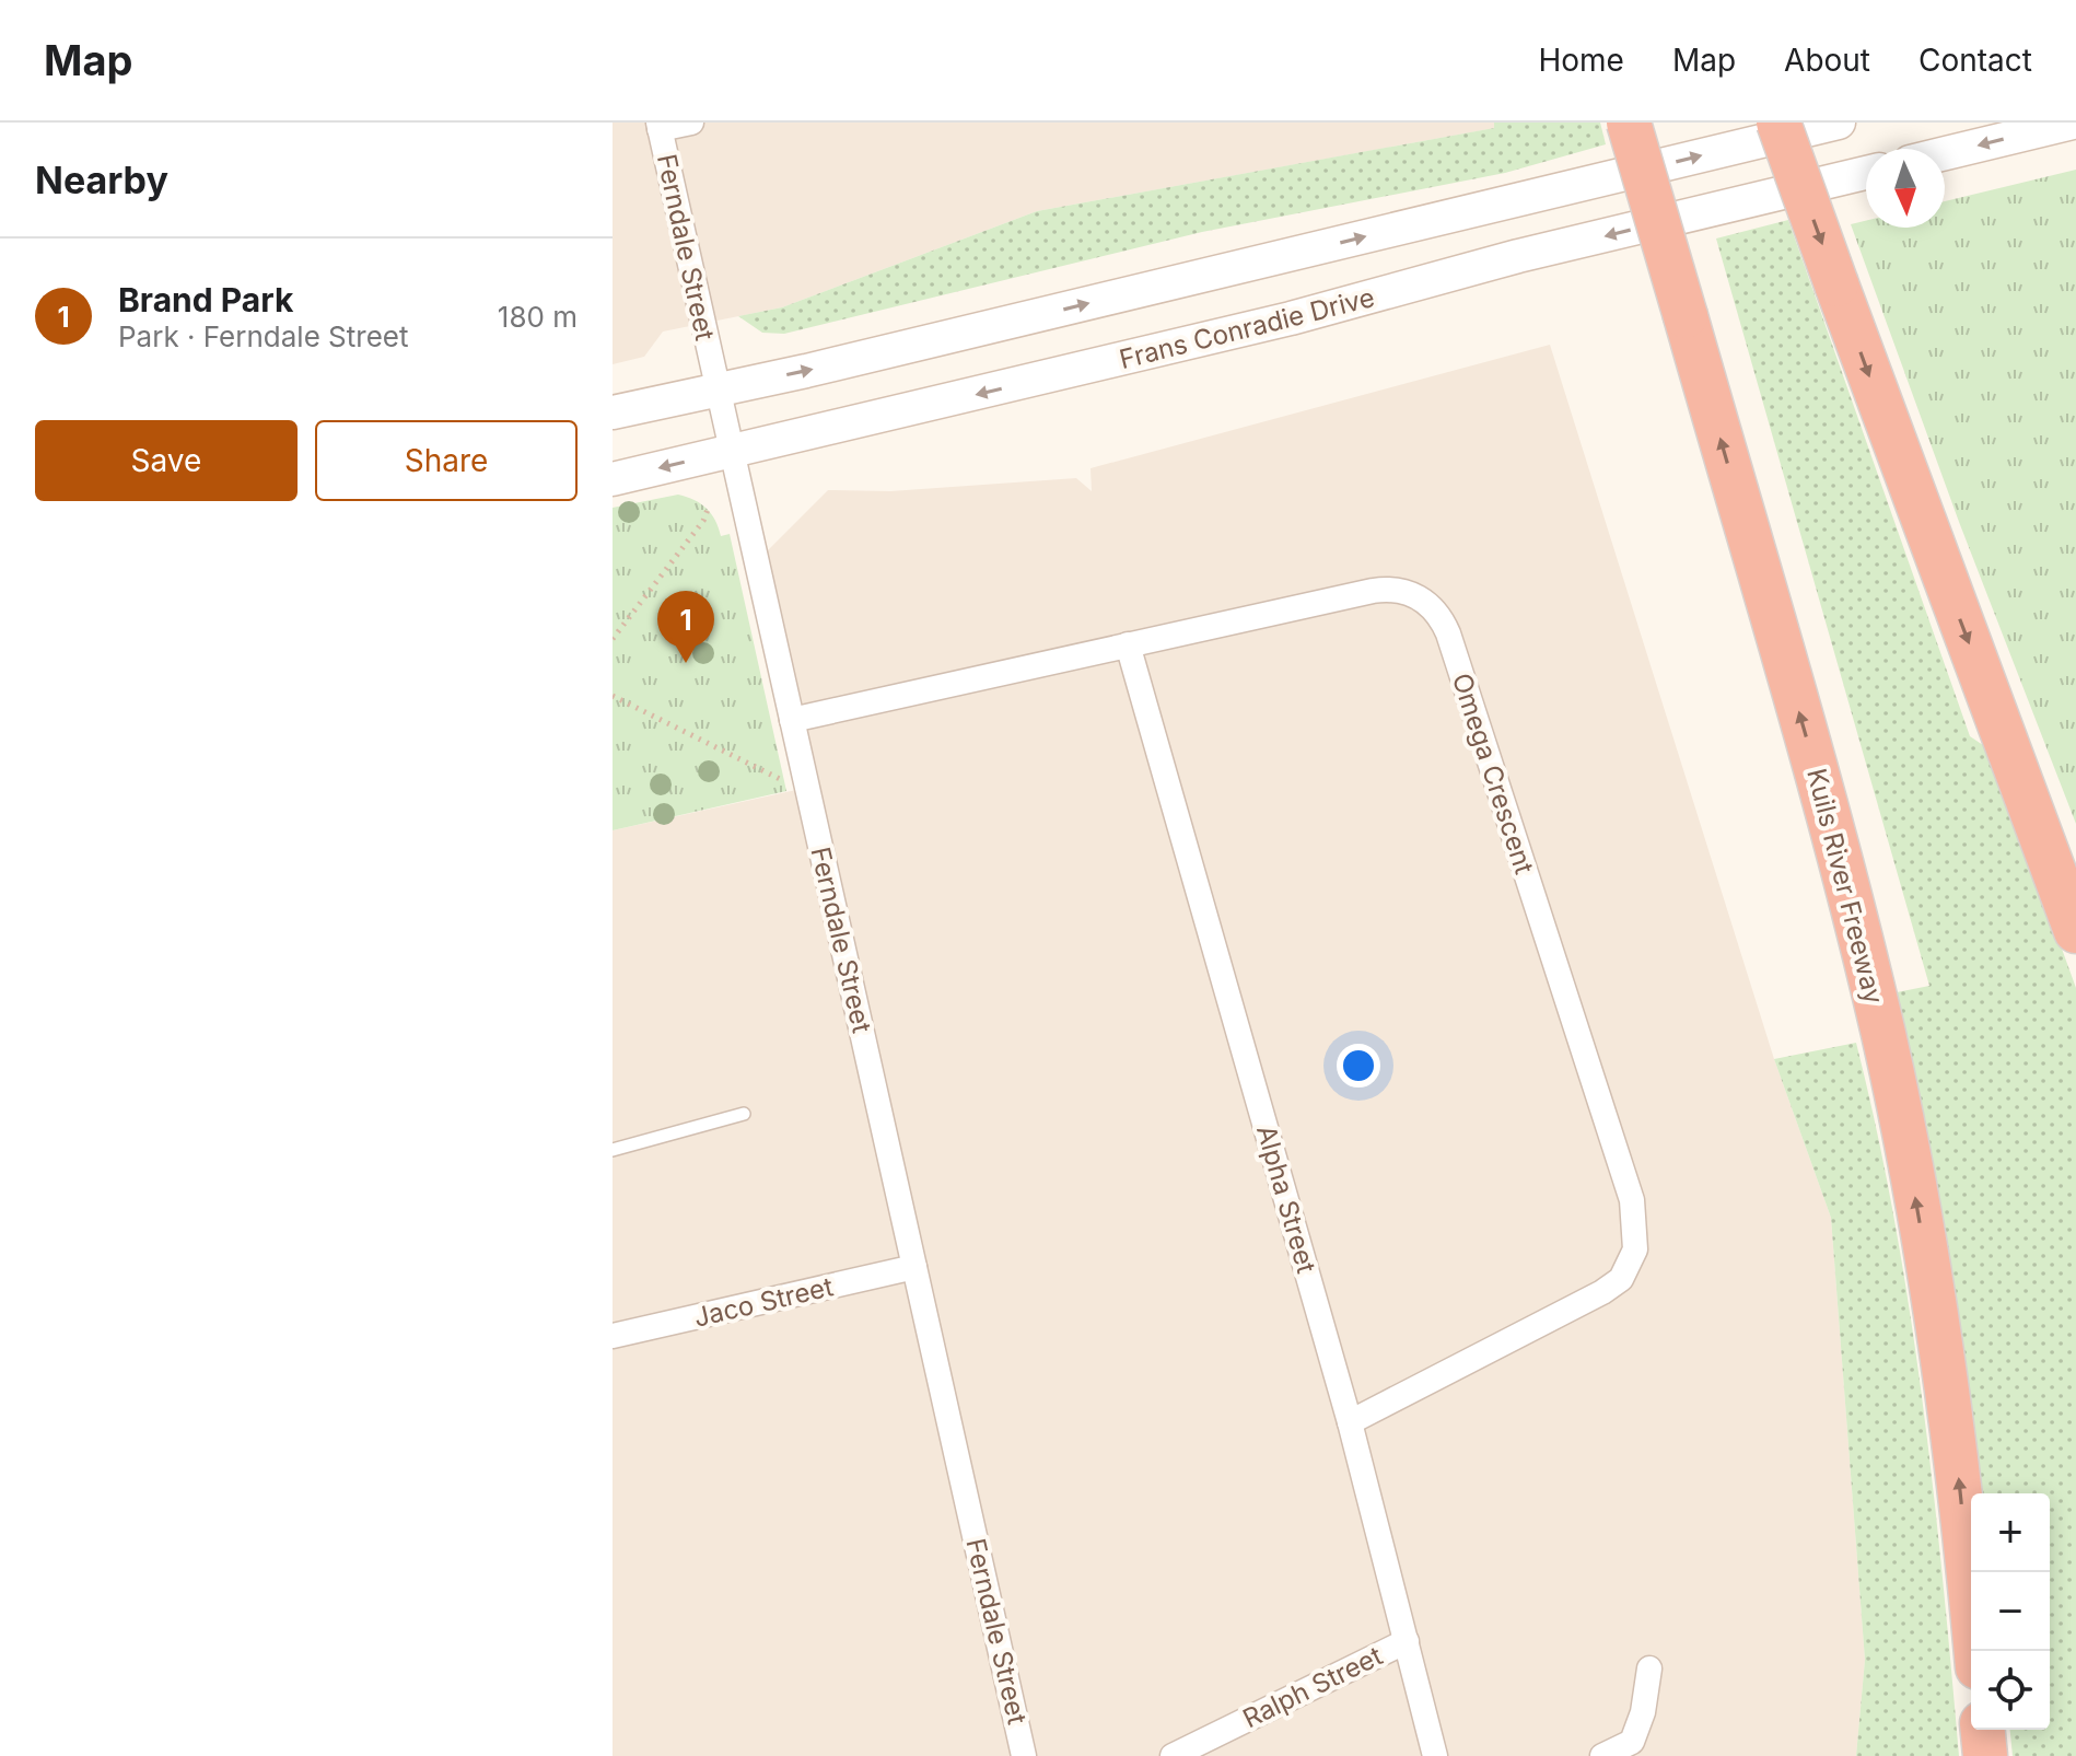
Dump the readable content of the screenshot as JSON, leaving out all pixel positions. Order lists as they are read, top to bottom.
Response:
{
  "streets": {
    "highway": ["Kuils River Freeway"],
    "street": [
      "Ferndale Street",
      "Frans Conradie Drive",
      "Omega Crescent",
      "Alpha Street",
      "Jaco Street",
      "Ralph Street"
    ]
  },
  "crossings": [
    ["Ferndale Street", "Frans Conradie Drive"],
    ["Ferndale Street", "Omega Crescent"],
    ["Ferndale Street", "Jaco Street"],
    ["Omega Crescent", "Alpha Street"],
    ["Alpha Street", "Ralph Street"]
  ],
  "north": "bottom",
  "page": {
    "header": "Map",
    "nav": [
      "Home",
      "Map",
      "About",
      "Contact"
    ],
    "heading": "Nearby",
    "list": [
      {
        "mark": "1",
        "name": "Brand Park",
        "note": "Park · Ferndale Street",
        "value": "180 m"
      }
    ],
    "buttons": ["Save", "Share"],
    "pins": "1",
    "map_buttons": ["+", "−"]
  }
}
